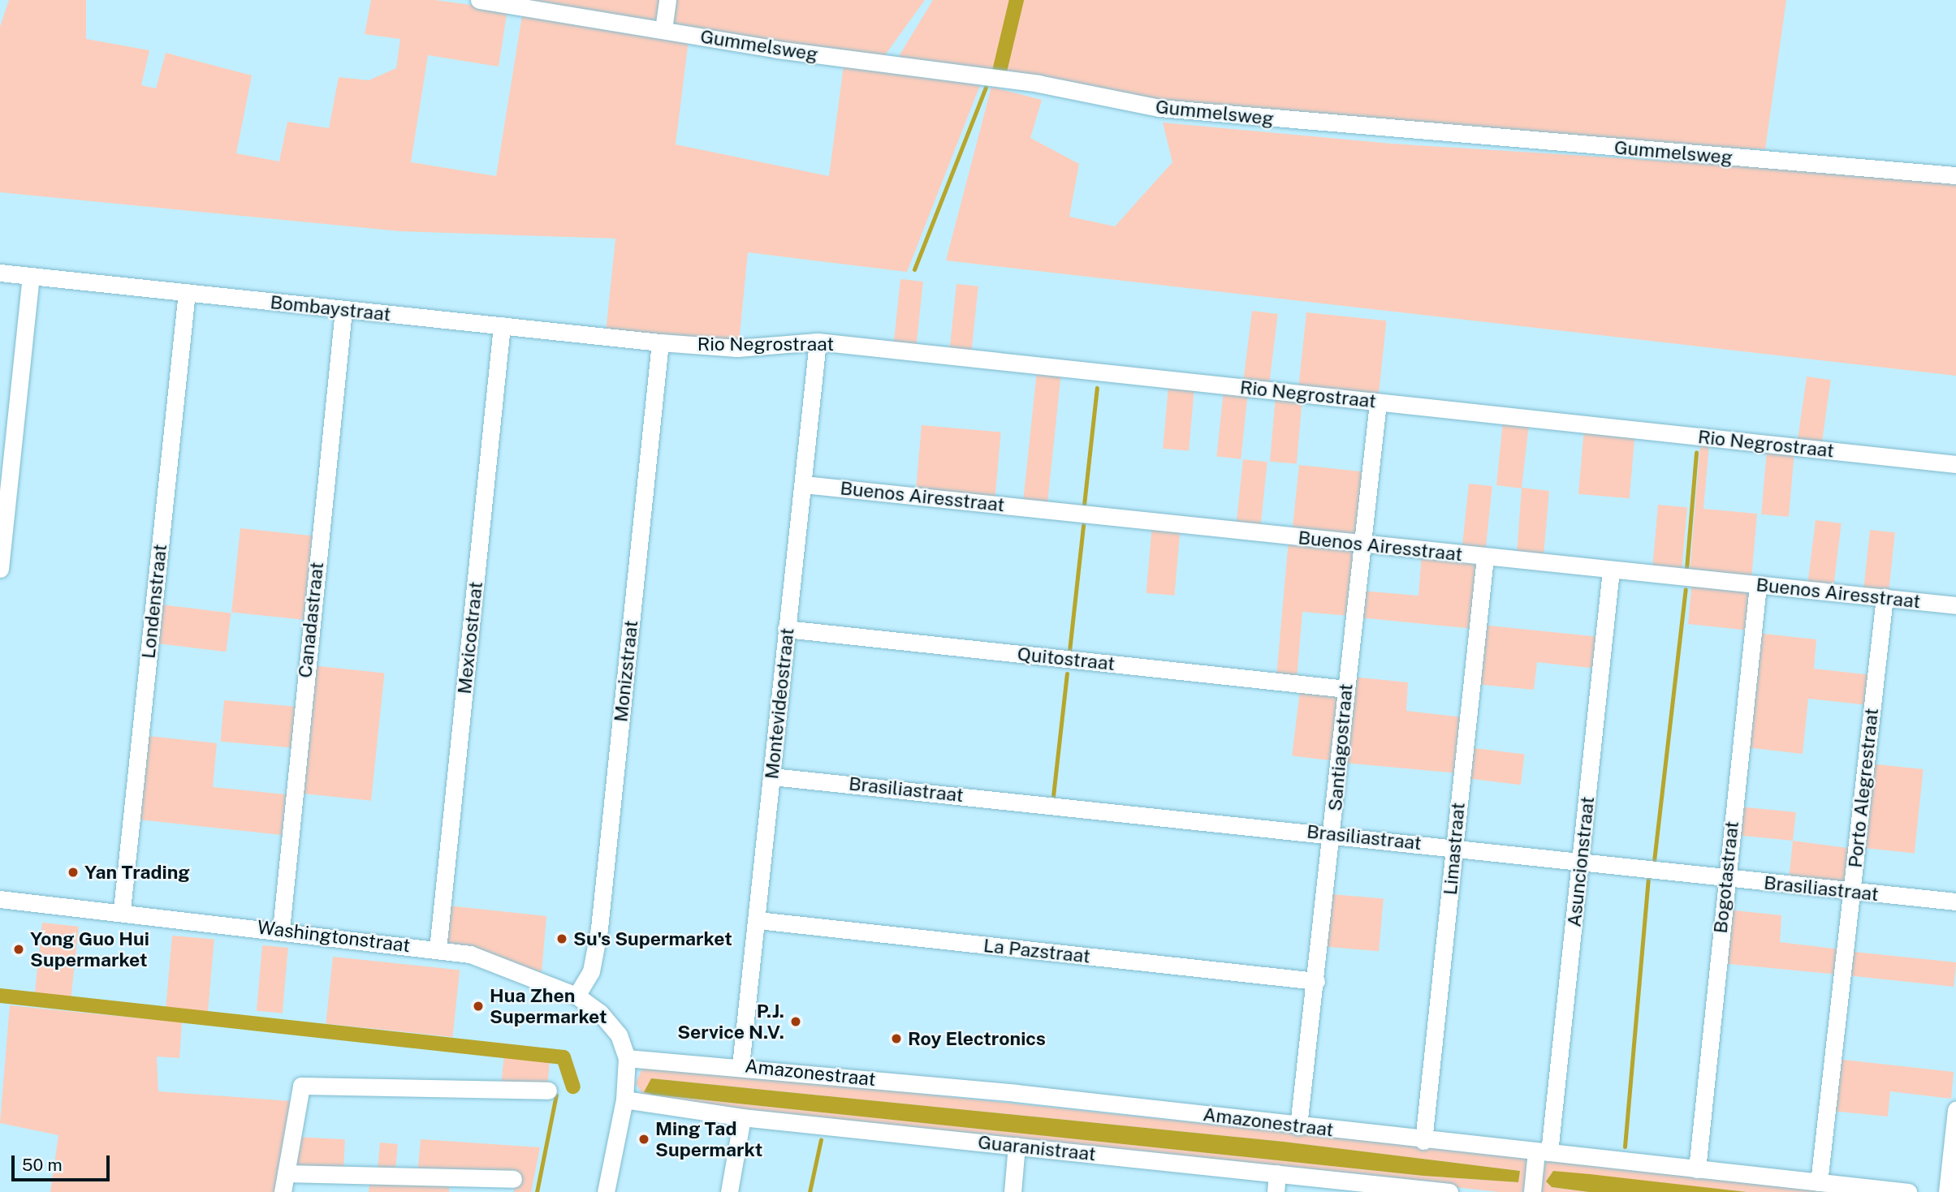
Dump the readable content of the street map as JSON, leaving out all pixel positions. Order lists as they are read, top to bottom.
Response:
{
  "streets": {
    "street": [
      "Gummelsweg",
      "Bombaystraat",
      "Rio Negrostraat",
      "Buenos Airesstraat",
      "Londenstraat",
      "Canadastraat",
      "Mexicostraat",
      "Quitostraat",
      "Monizstraat",
      "Montevideostraat",
      "Santiagostraat",
      "Porto Alegrestraat",
      "Brasiliastraat",
      "Limastraat",
      "Asuncionstraat",
      "Bogotastraat",
      "Washingtonstraat",
      "La Pazstraat",
      "Amazonestraat",
      "Guaranistraat"
    ]
  },
  "crossings": [
    ["Bombaystraat", "Rio Negrostraat"],
    ["Bombaystraat", "Londenstraat"],
    ["Bombaystraat", "Canadastraat"],
    ["Bombaystraat", "Mexicostraat"],
    ["Bombaystraat", "Monizstraat"],
    ["Rio Negrostraat", "Monizstraat"],
    ["Rio Negrostraat", "Montevideostraat"],
    ["Rio Negrostraat", "Santiagostraat"],
    ["Buenos Airesstraat", "Montevideostraat"],
    ["Buenos Airesstraat", "Santiagostraat"],
    ["Buenos Airesstraat", "Porto Alegrestraat"],
    ["Buenos Airesstraat", "Limastraat"],
    ["Buenos Airesstraat", "Asuncionstraat"],
    ["Buenos Airesstraat", "Bogotastraat"],
    ["Londenstraat", "Washingtonstraat"],
    ["Canadastraat", "Washingtonstraat"],
    ["Mexicostraat", "Washingtonstraat"],
    ["Quitostraat", "Montevideostraat"],
    ["Quitostraat", "Santiagostraat"],
    ["Monizstraat", "Washingtonstraat"],
    ["Montevideostraat", "Brasiliastraat"],
    ["Montevideostraat", "La Pazstraat"],
    ["Montevideostraat", "Amazonestraat"],
    ["Santiagostraat", "Brasiliastraat"],
    ["Santiagostraat", "La Pazstraat"],
    ["Santiagostraat", "Amazonestraat"],
    ["Porto Alegrestraat", "Brasiliastraat"],
    ["Porto Alegrestraat", "Amazonestraat"],
    ["Brasiliastraat", "Limastraat"],
    ["Brasiliastraat", "Asuncionstraat"],
    ["Brasiliastraat", "Bogotastraat"],
    ["Limastraat", "Amazonestraat"],
    ["Asuncionstraat", "Amazonestraat"],
    ["Bogotastraat", "Amazonestraat"],
    ["Washingtonstraat", "Amazonestraat"]
  ],
  "places": [
    "Yan Trading",
    "Su's Supermarket",
    "Yong Guo Hui Supermarket",
    "Hua Zhen Supermarket",
    "P.J. Service N.V.",
    "Roy Electronics",
    "Ming Tad Supermarkt"
  ],
  "scale_bar": "50 m"
}
